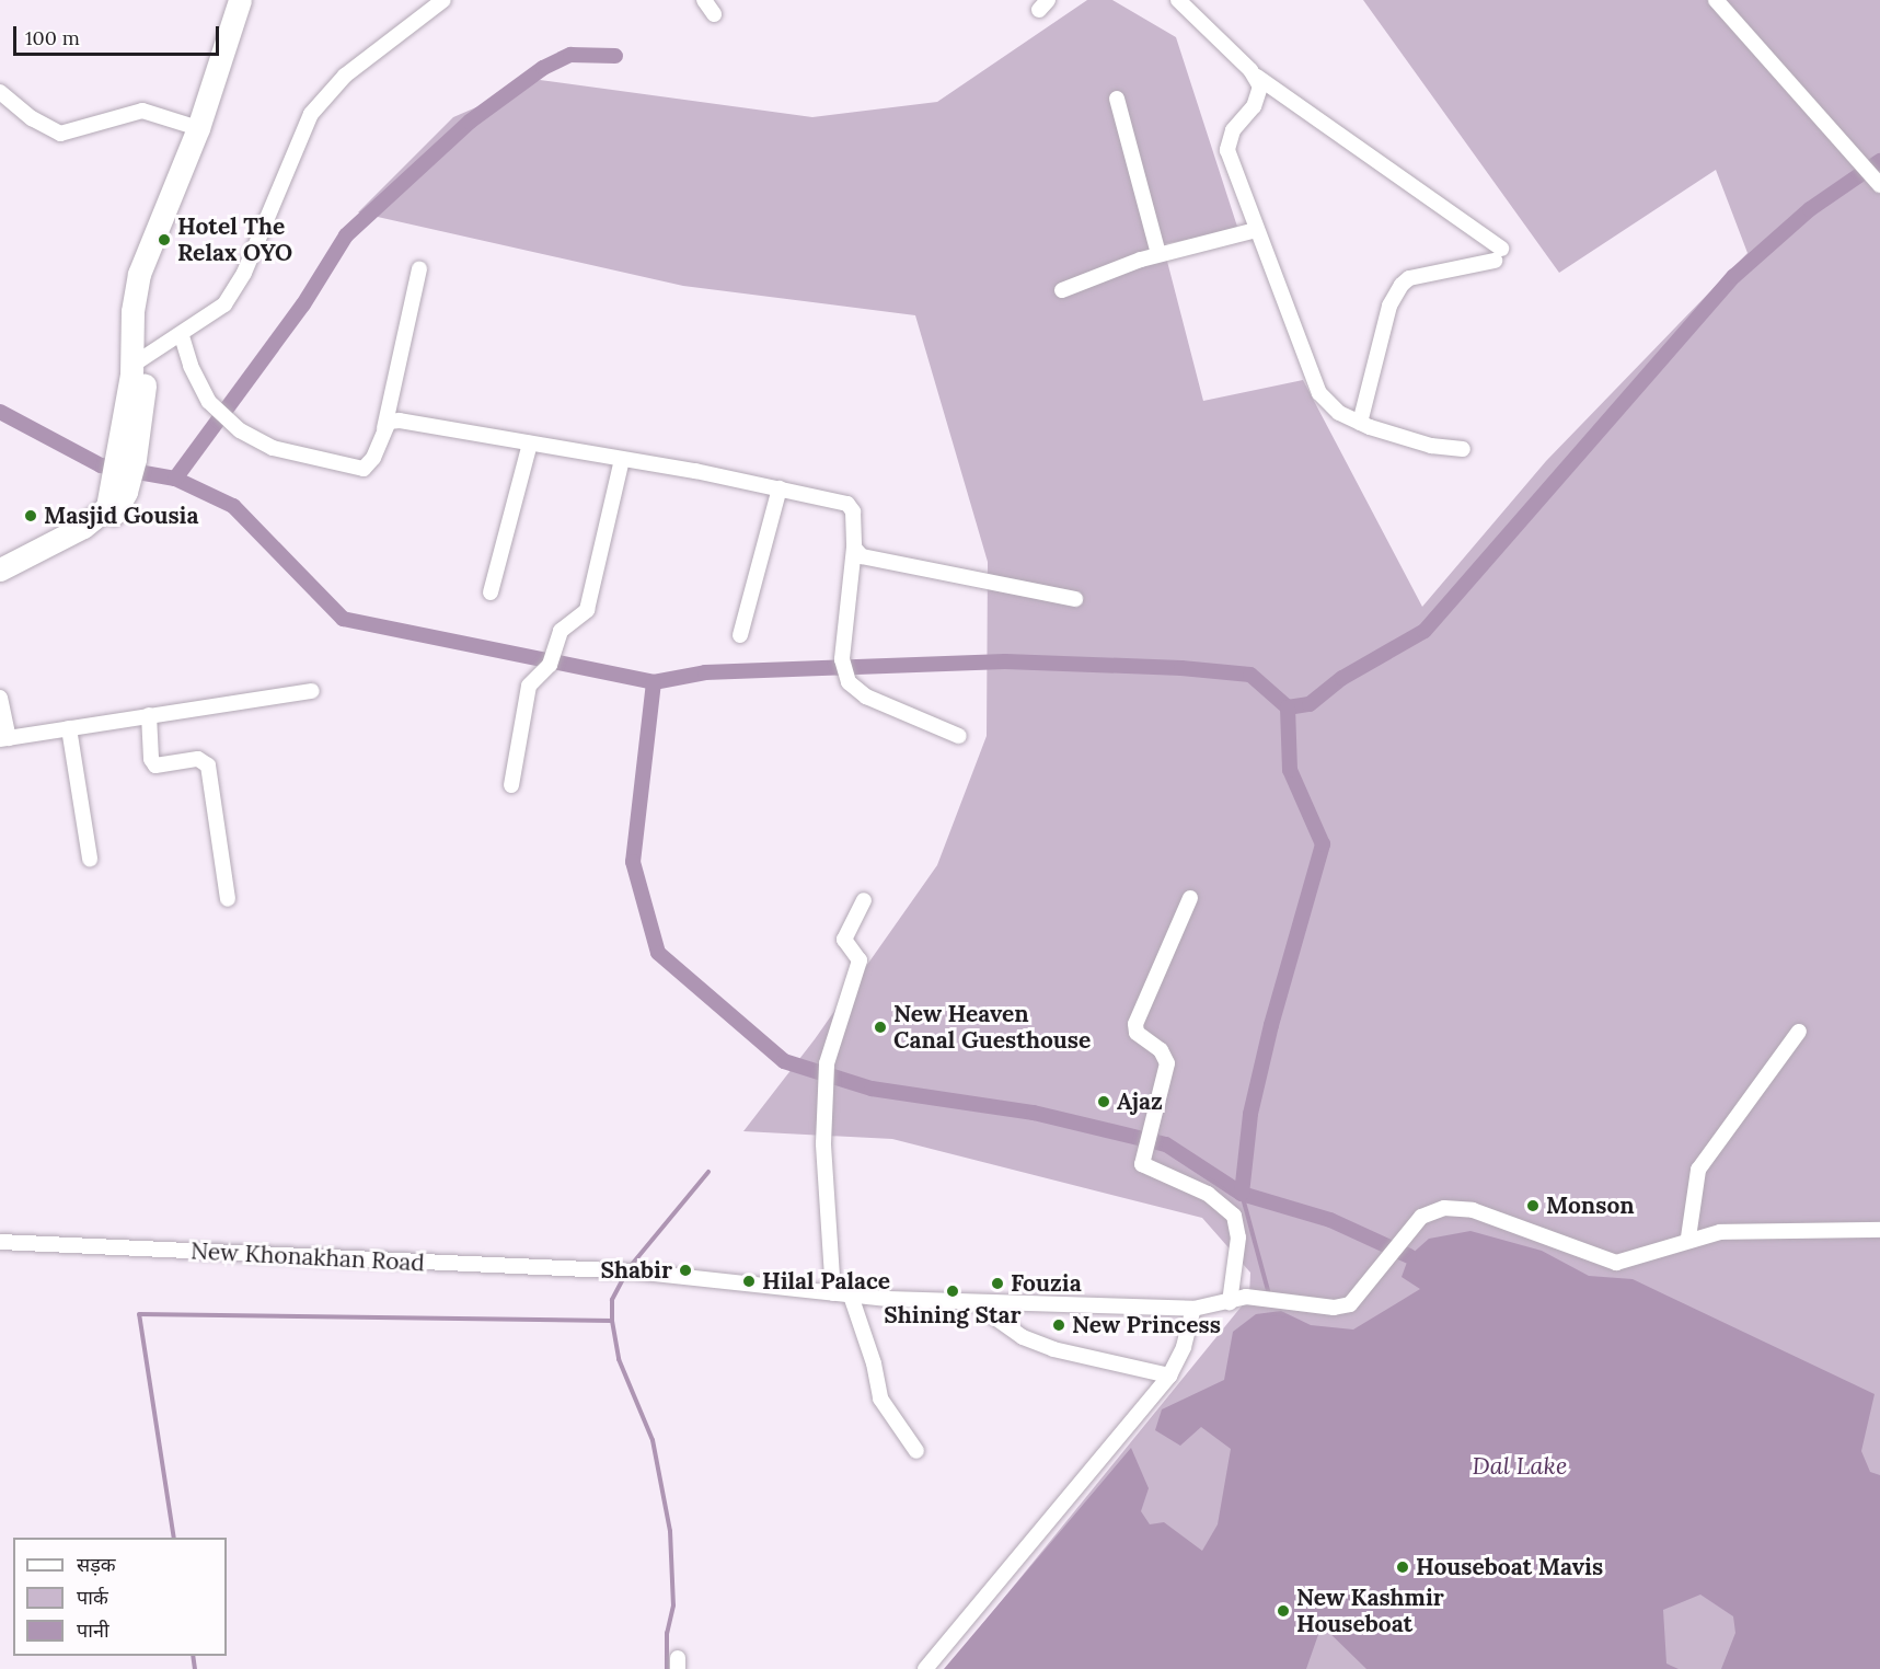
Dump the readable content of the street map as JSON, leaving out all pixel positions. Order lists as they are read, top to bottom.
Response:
{
  "streets": {
    "street": ["New Khonakhan Road"]
  },
  "water": ["Dal Lake"],
  "places": [
    "Hotel The Relax OYO",
    "Masjid Gousia",
    "New Heaven Canal Guesthouse",
    "Ajaz",
    "Monson",
    "Shabir",
    "Hilal Palace",
    "Fouzia",
    "Shining Star",
    "New Princess",
    "Houseboat Mavis",
    "New Kashmir Houseboat"
  ],
  "legend": ["सड़क", "पार्क", "पानी"],
  "scale_bar": "100 m"
}
